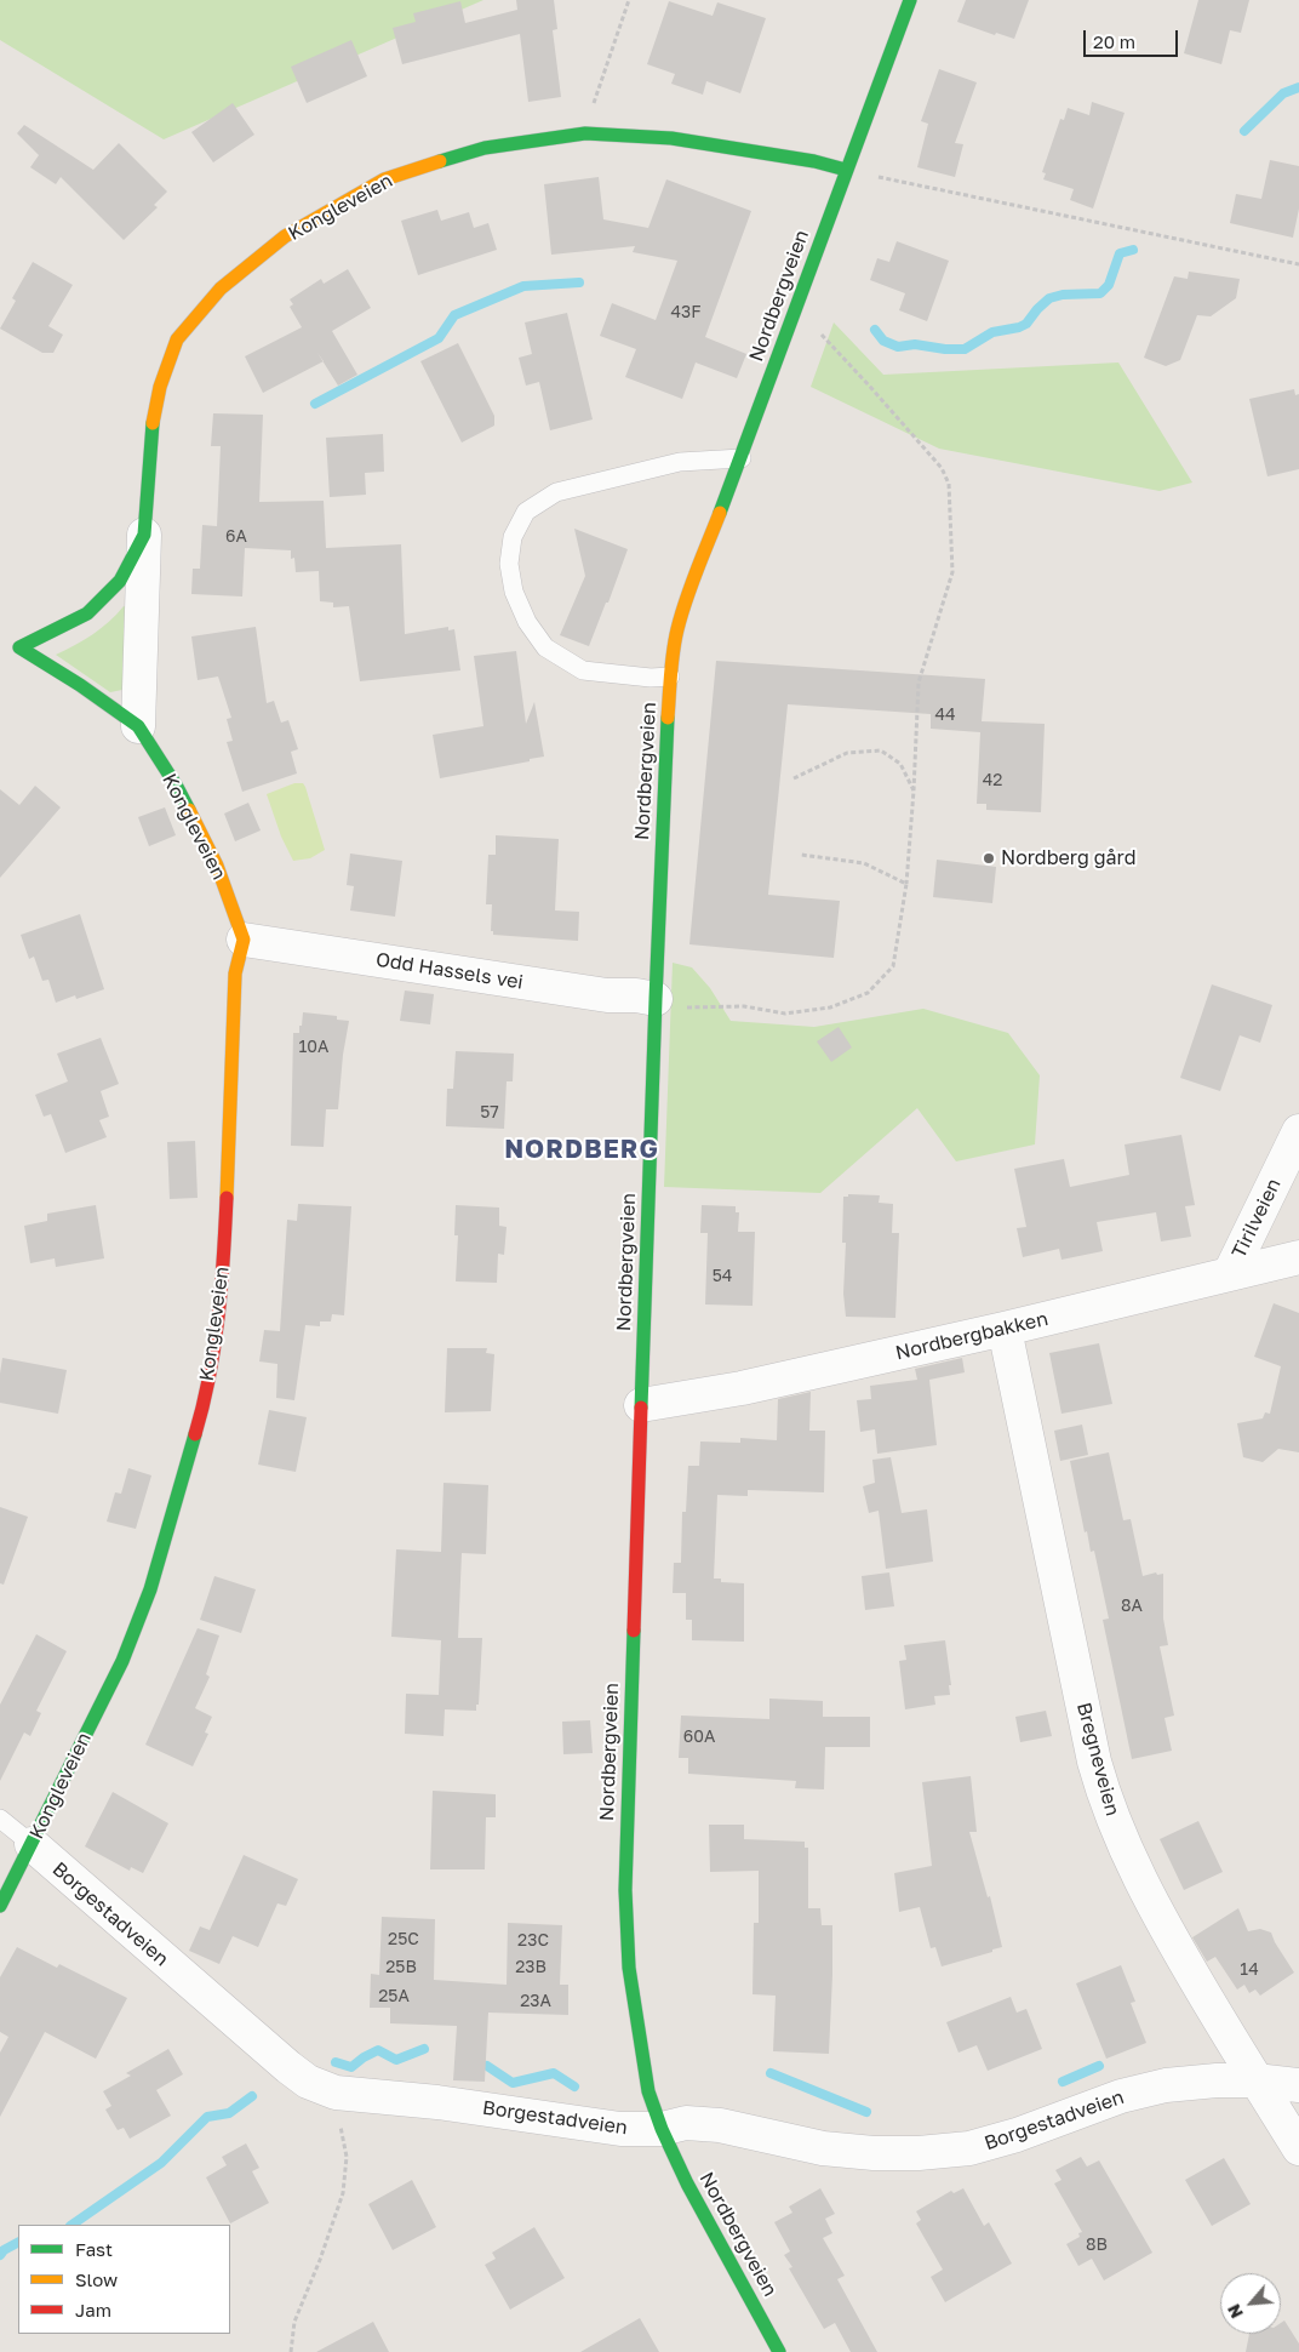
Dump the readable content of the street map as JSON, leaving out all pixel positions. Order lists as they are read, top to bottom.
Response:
{
  "streets": {
    "street": [
      "Kongleveien",
      "Nordbergveien",
      "Odd Hassels vei",
      "Tirilveien",
      "Nordbergbakken",
      "Bregneveien",
      "Borgestadveien"
    ]
  },
  "crossings": [
    ["Kongleveien", "Nordbergveien"],
    ["Kongleveien", "Odd Hassels vei"],
    ["Kongleveien", "Borgestadveien"],
    ["Nordbergveien", "Odd Hassels vei"],
    ["Nordbergveien", "Nordbergbakken"],
    ["Nordbergveien", "Borgestadveien"],
    ["Tirilveien", "Nordbergbakken"],
    ["Nordbergbakken", "Bregneveien"],
    ["Bregneveien", "Borgestadveien"]
  ],
  "districts": ["NORDBERG"],
  "places": ["Nordberg gård"],
  "house_numbers": [
    "43F",
    "6A",
    "44",
    "42",
    "10A",
    "57",
    "54",
    "8A",
    "60A",
    "25C",
    "23C",
    "25B",
    "23B",
    "14",
    "25A",
    "23A",
    "8B"
  ],
  "legend": ["Fast", "Slow", "Jam"],
  "scale_bar": "20 m",
  "north": "bottom left"
}
